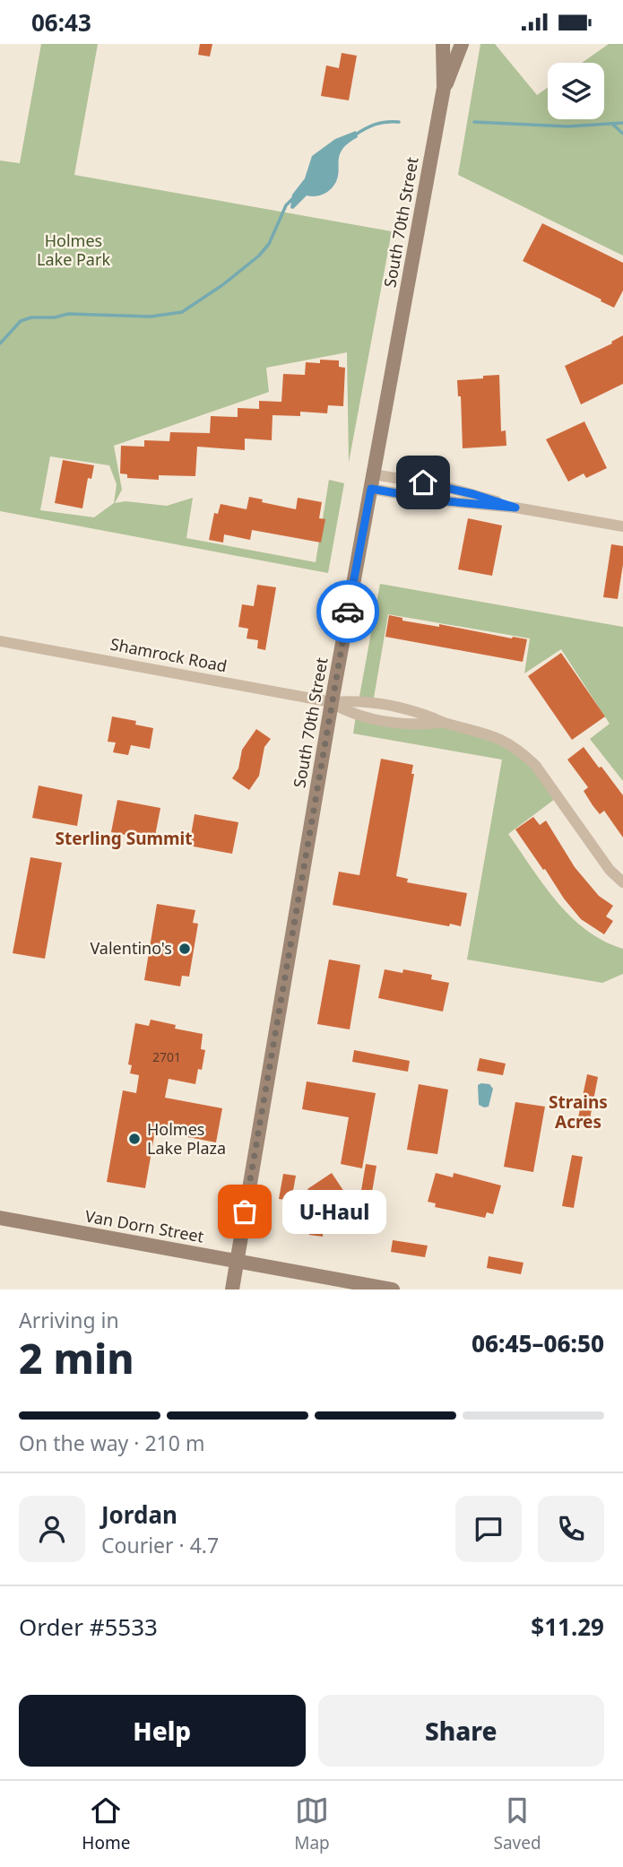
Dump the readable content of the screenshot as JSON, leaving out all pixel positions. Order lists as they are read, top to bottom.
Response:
{
  "streets": {
    "main road": ["South 70th Street", "Van Dorn Street"],
    "street": ["Shamrock Road"]
  },
  "crossings": [
    ["South 70th Street", "Shamrock Road"],
    ["South 70th Street", "Van Dorn Street"]
  ],
  "districts": ["Sterling Summit", "Strains Acres"],
  "parks": ["Holmes Lake Park"],
  "places": ["Valentino's", "Holmes Lake Plaza", "U-Haul"],
  "house_numbers": ["2701"],
  "page": {
    "status": "06:43",
    "bubble": "U-Haul",
    "heading": ["2 min", "Arriving in", "06:45–06:50"],
    "panel": [
      "Jordan",
      "Courier · 4.7",
      "Order #5533",
      "$11.29"
    ],
    "bar": "On the way · 210 m",
    "buttons": ["Help", "Share"],
    "tabs": ["Home", "Map", "Saved"]
  }
}
